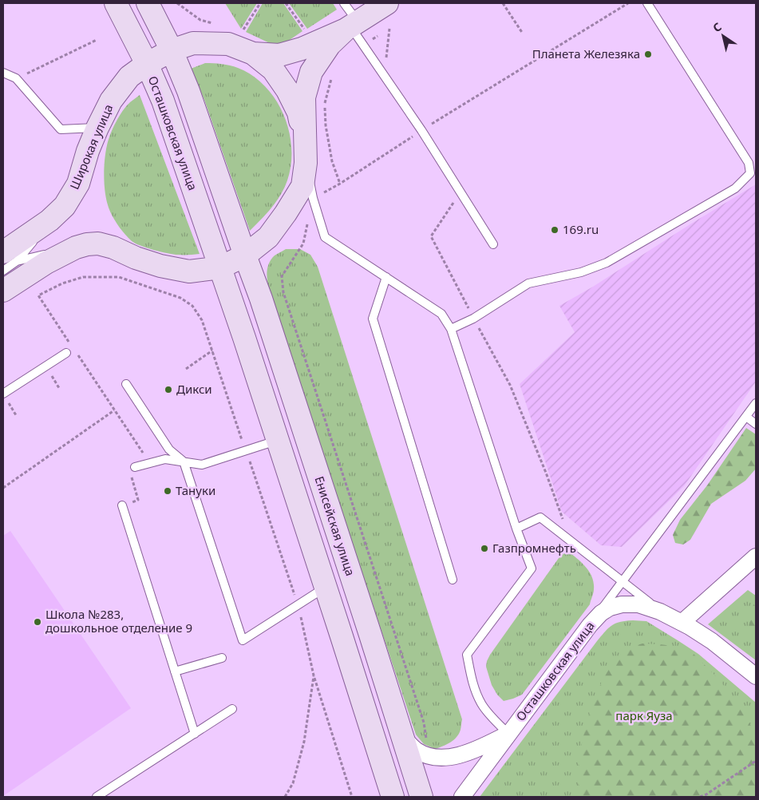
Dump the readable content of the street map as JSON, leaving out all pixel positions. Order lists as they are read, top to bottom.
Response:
{
  "streets": {
    "main road": ["Осташковская улица", "Широкая улица", "Енисейская улица"]
  },
  "crossings": [
    ["Осташковская улица", "Широкая улица"],
    ["Широкая улица", "Енисейская улица"]
  ],
  "parks": ["парк Яуза"],
  "places": [
    "Планета Железяка",
    "169.ru",
    "Дикси",
    "Тануки",
    "Газпромнефть",
    "Школа №283, дошкольное отделение 9"
  ],
  "north": "top left"
}
